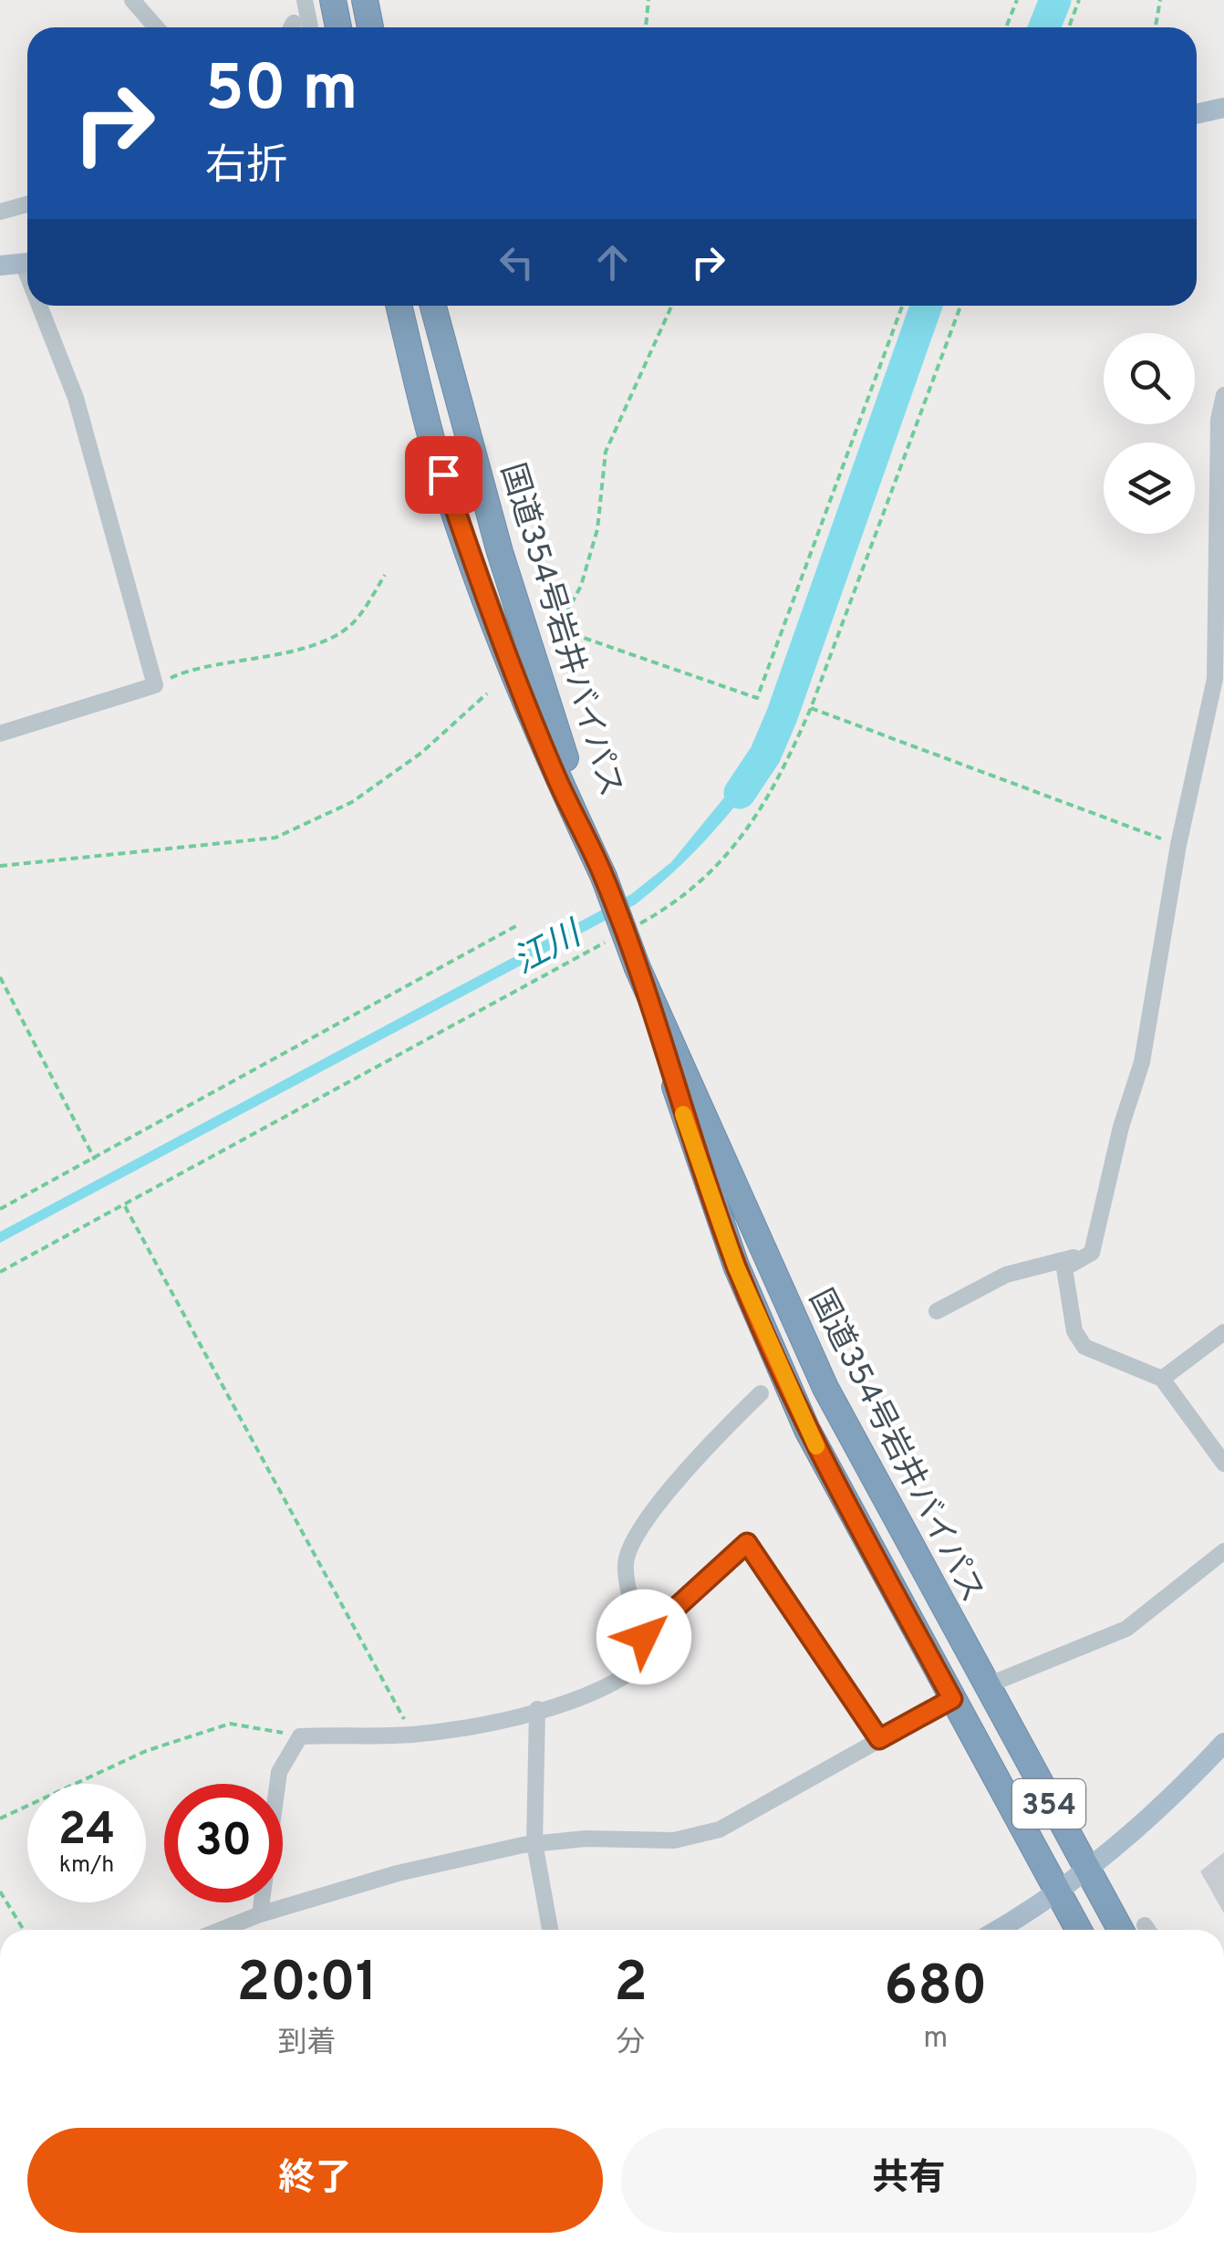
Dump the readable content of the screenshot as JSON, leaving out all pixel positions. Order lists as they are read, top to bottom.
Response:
{
  "streets": {
    "highway": ["国道354号岩井バイパス", "354"]
  },
  "water": ["江川"],
  "page": {
    "turn": ["50 m", "右折"],
    "speed": "24 km/h",
    "limit": "30",
    "eta": [
      "20:01",
      "到着",
      "2",
      "分",
      "680",
      "m"
    ],
    "buttons": ["終了", "共有"]
  }
}
